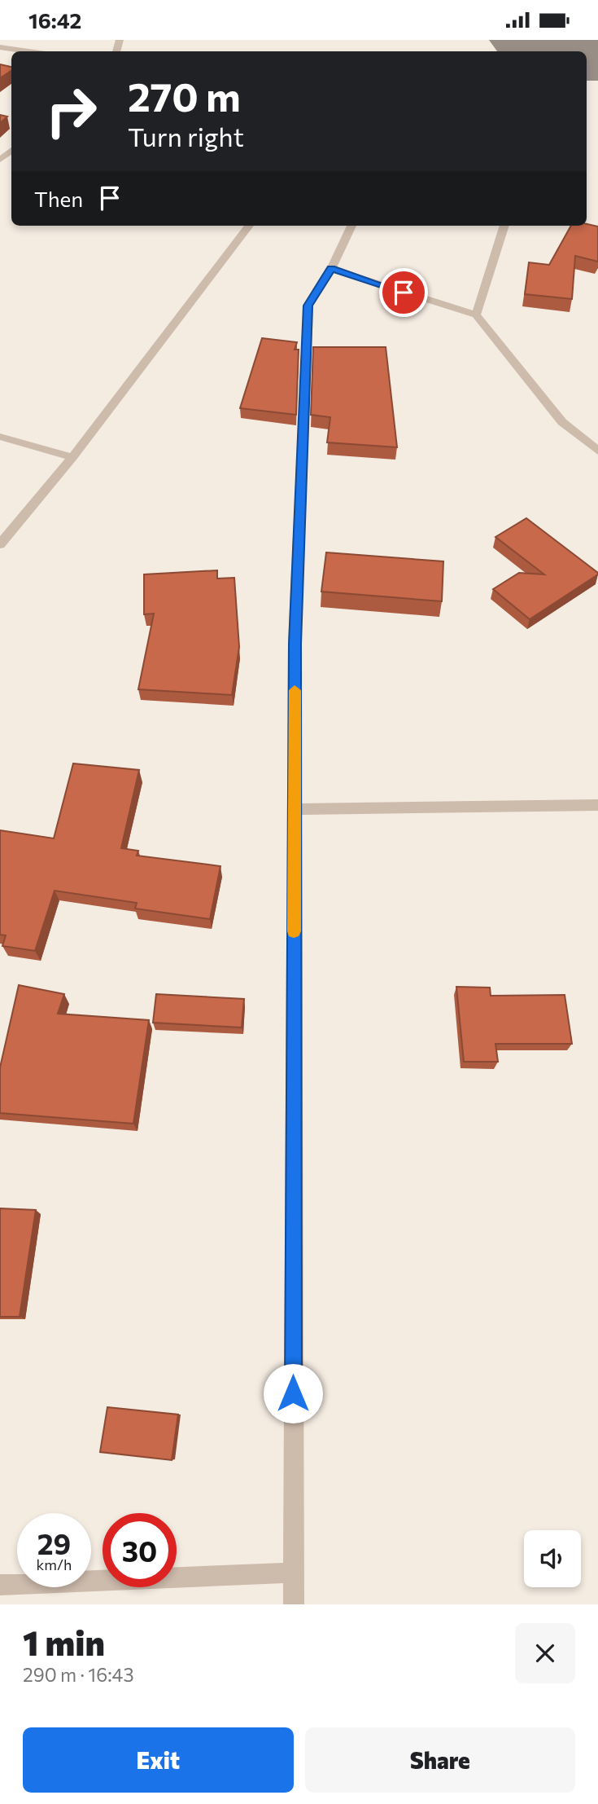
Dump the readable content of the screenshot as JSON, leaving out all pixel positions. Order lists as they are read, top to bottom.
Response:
{
  "page": {
    "status": "16:42",
    "turn": ["270 m", "Turn right"],
    "then": "Then",
    "speed": "29 km/h",
    "limit": "30",
    "heading": ["1 min", "290 m · 16:43"],
    "buttons": ["Exit", "Share"]
  }
}
